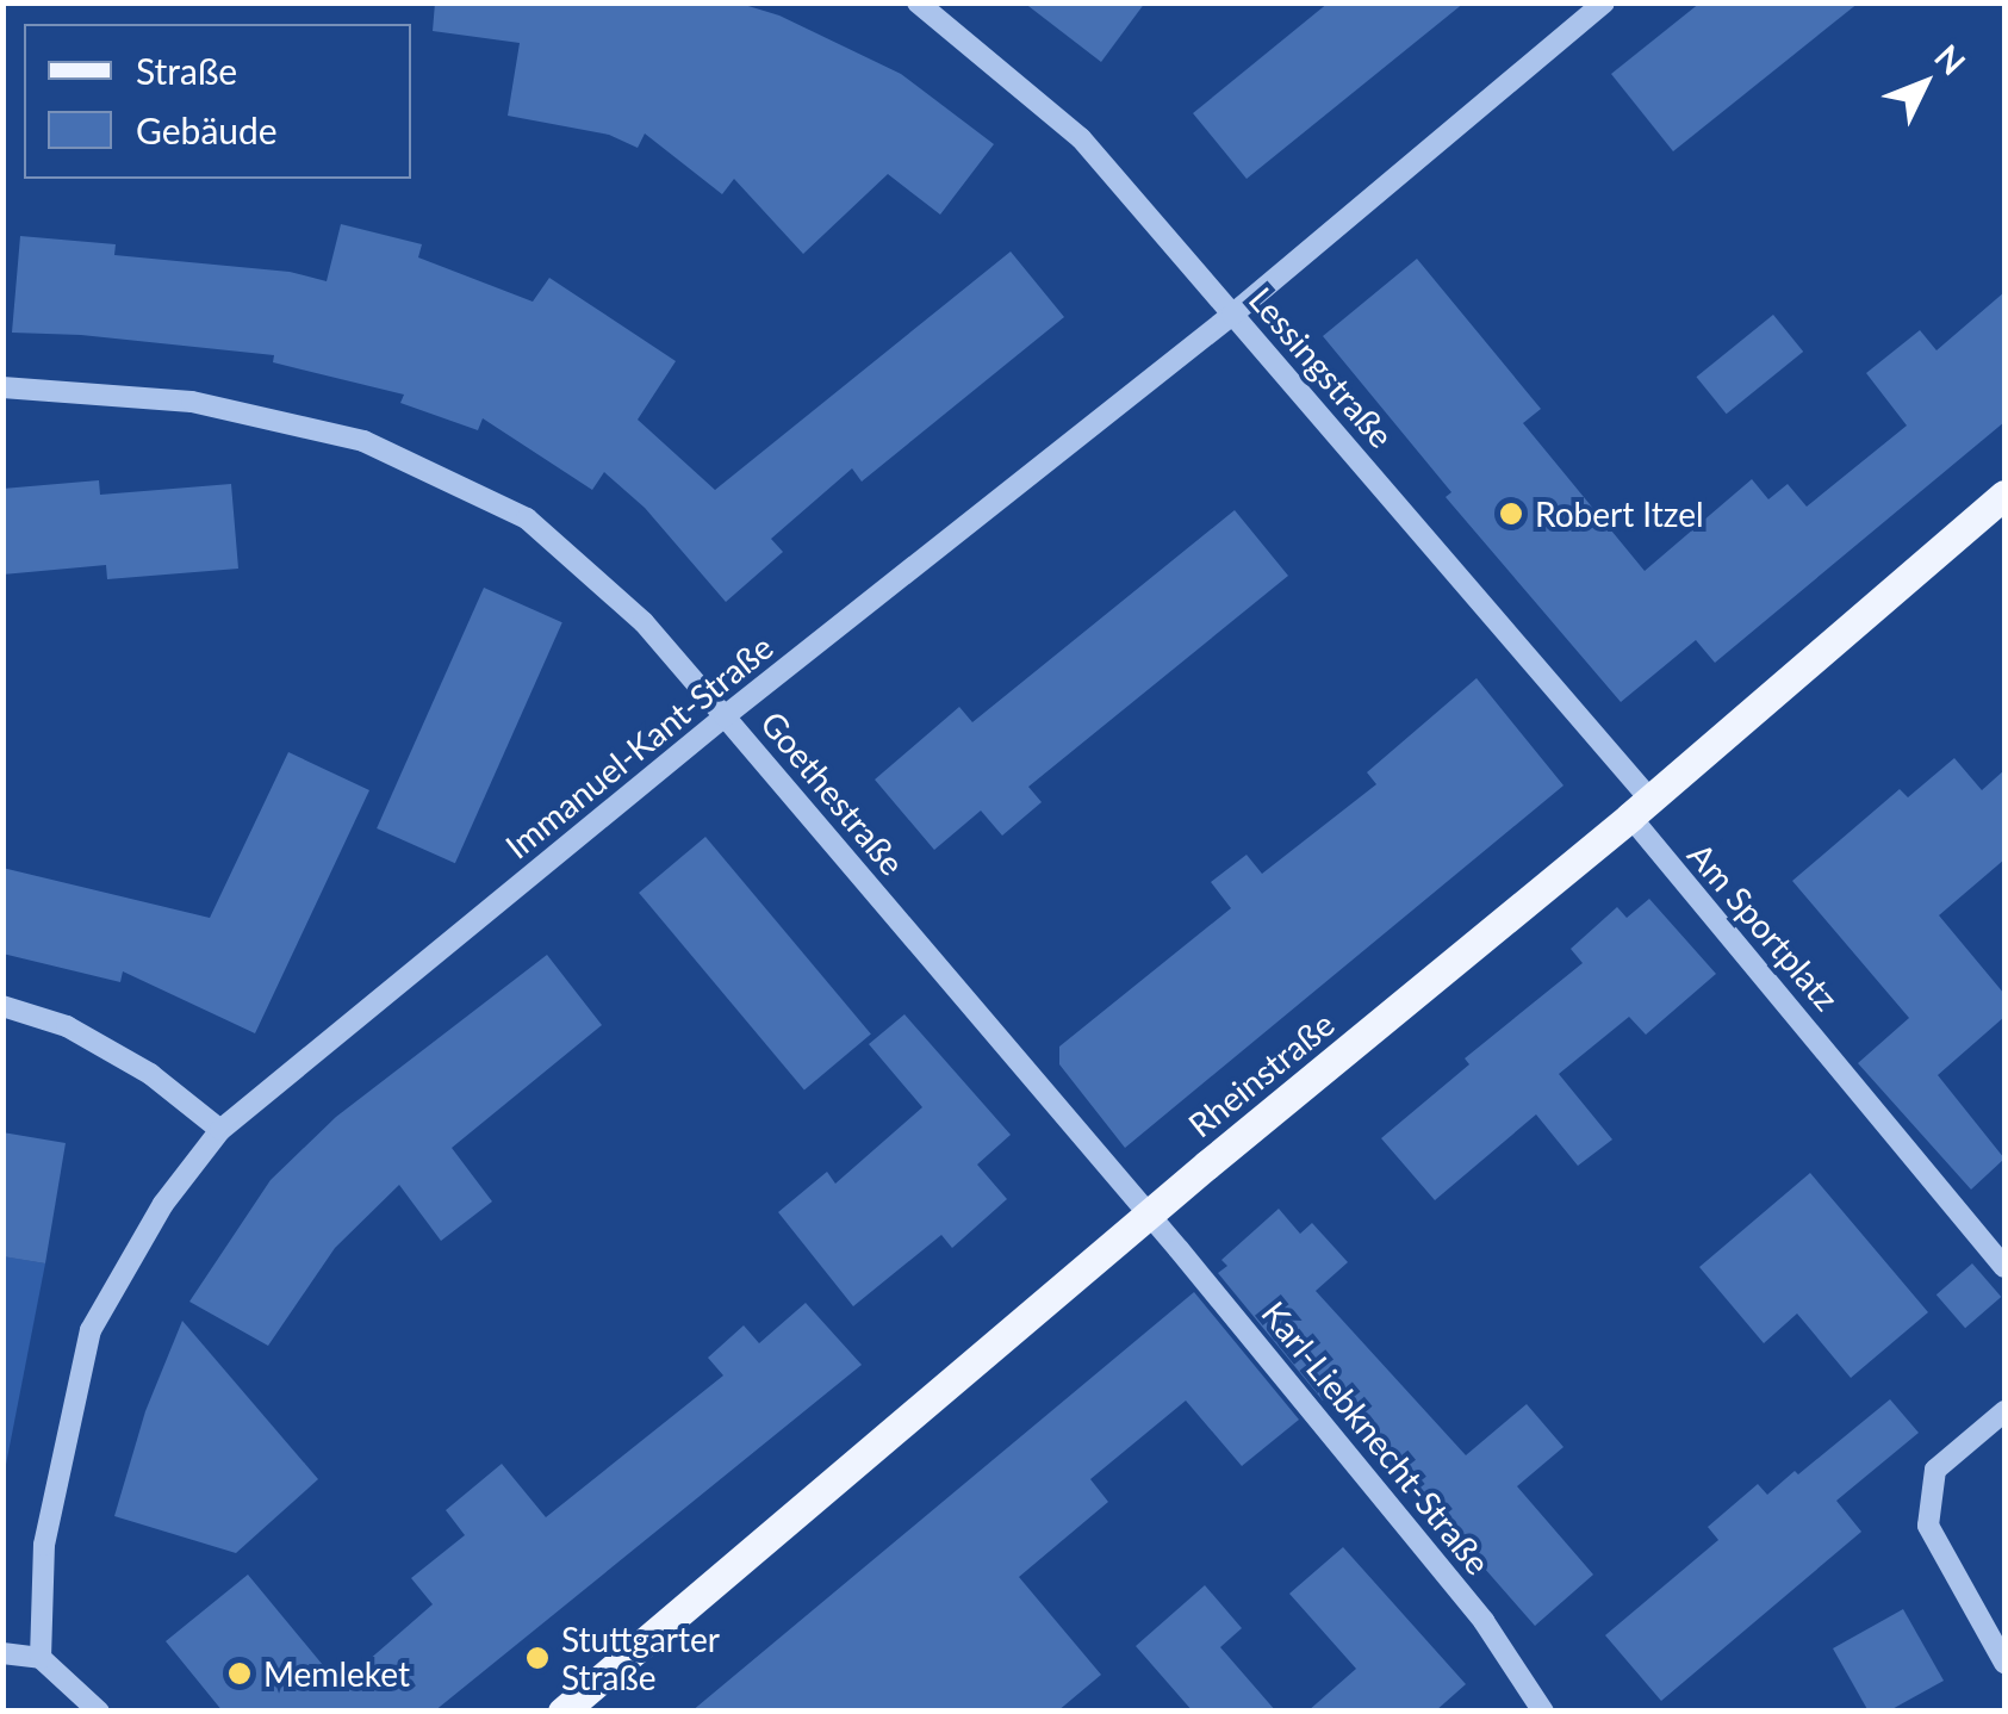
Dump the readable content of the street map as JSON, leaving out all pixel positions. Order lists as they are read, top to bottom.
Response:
{
  "streets": {
    "main road": ["Rheinstraße"],
    "street": [
      "Lessingstraße",
      "Immanuel-Kant-Straße",
      "Goethestraße",
      "Am Sportplatz",
      "Karl-Liebknecht-Straße"
    ]
  },
  "crossings": [
    ["Lessingstraße", "Immanuel-Kant-Straße"],
    ["Lessingstraße", "Am Sportplatz"],
    ["Lessingstraße", "Rheinstraße"],
    ["Immanuel-Kant-Straße", "Goethestraße"],
    ["Goethestraße", "Rheinstraße"],
    ["Goethestraße", "Karl-Liebknecht-Straße"],
    ["Am Sportplatz", "Rheinstraße"],
    ["Rheinstraße", "Karl-Liebknecht-Straße"]
  ],
  "places": ["Robert Itzel", "Stuttgarter Straße", "Memleket"],
  "legend": ["Straße", "Gebäude"],
  "north": "top right"
}
